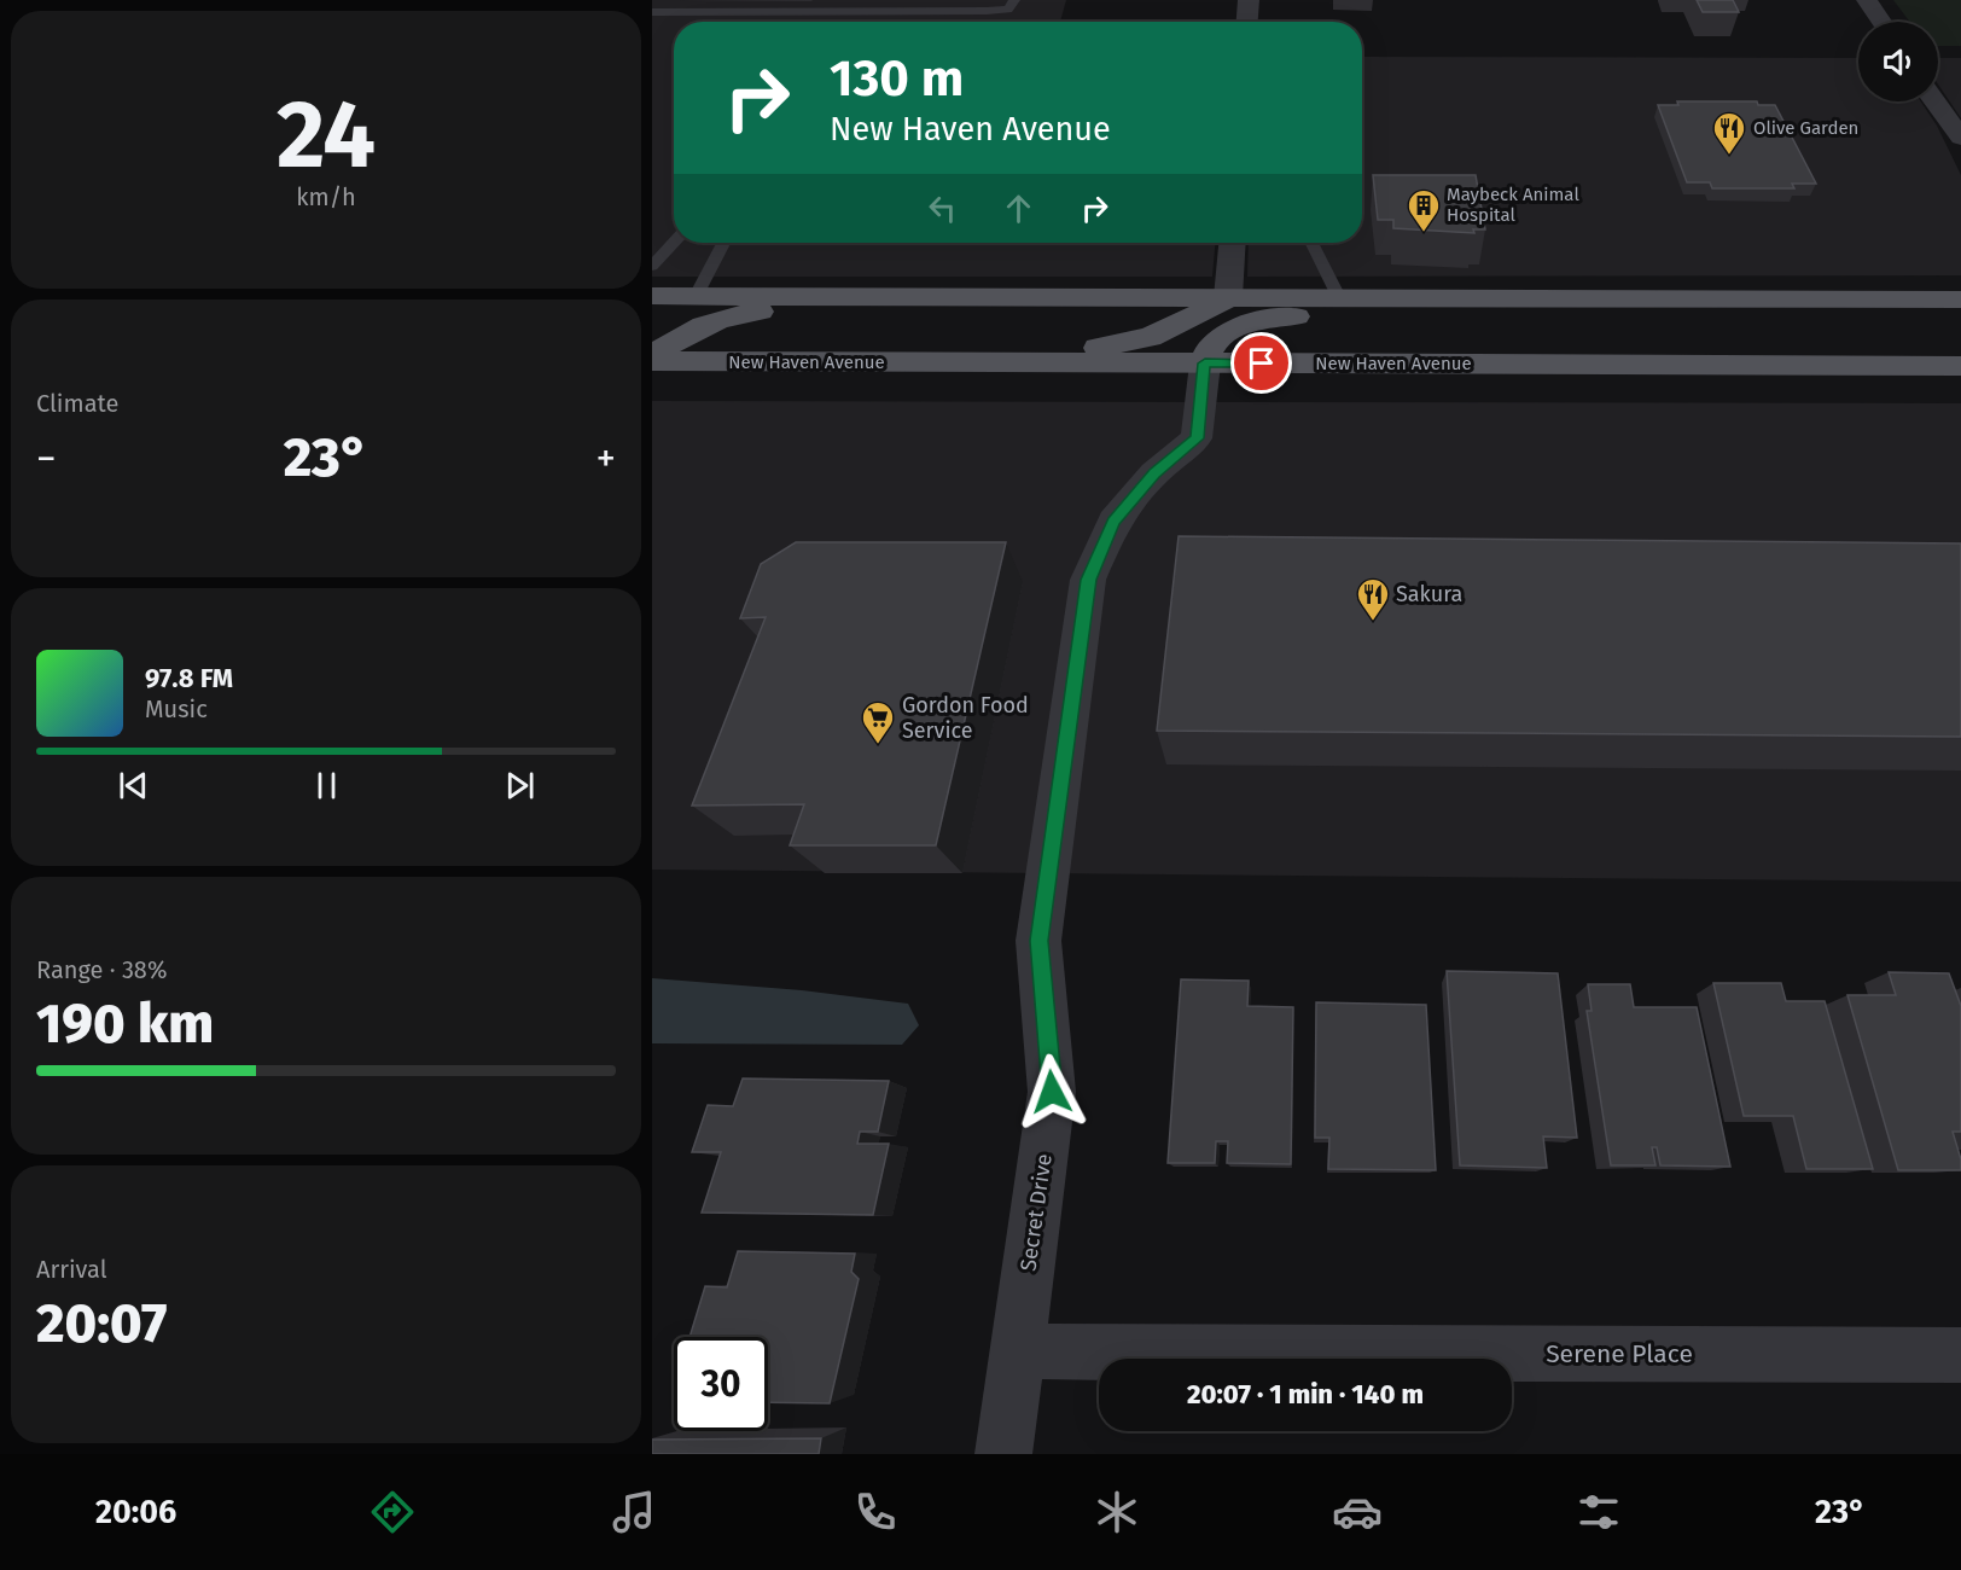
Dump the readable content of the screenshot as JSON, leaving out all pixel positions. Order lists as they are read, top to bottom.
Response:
{
  "streets": {
    "main road": ["New Haven Avenue"],
    "street": ["Secret Drive", "Serene Place"]
  },
  "crossings": [
    ["New Haven Avenue", "Secret Drive"],
    ["Secret Drive", "Serene Place"]
  ],
  "places": {
    "restaurant": ["Olive Garden", "Sakura"],
    "building": ["Maybeck Animal Hospital"],
    "supermarket": ["Gordon Food Service"]
  },
  "page": {
    "tile": [
      ["24", "km/h"],
      "Climate",
      ["Range · 38%", "190 km"],
      ["Arrival", "20:07"]
    ],
    "turn": ["130 m", "New Haven Avenue"],
    "heat": ["−", "23°", "+"],
    "song": ["97.8 FM", "Music"],
    "limit": "30",
    "trip": "20:07 · 1 min · 140 m",
    "tabs": ["20:06", "23°"]
  }
}
